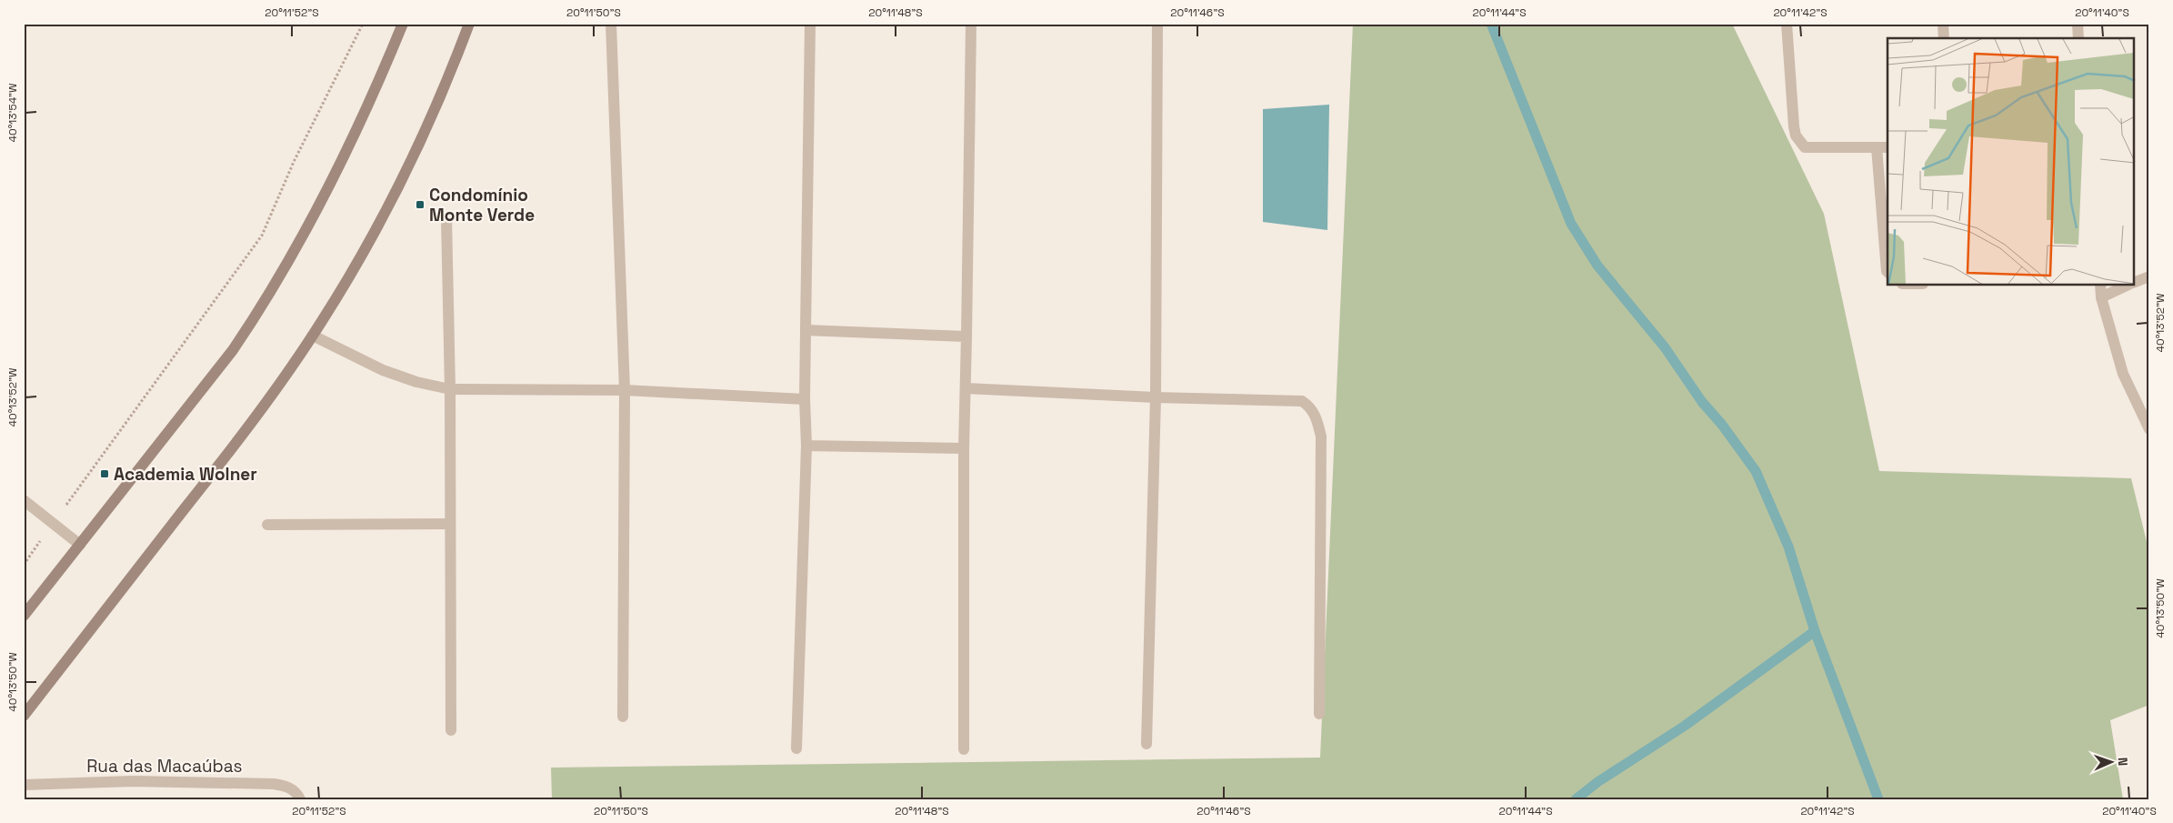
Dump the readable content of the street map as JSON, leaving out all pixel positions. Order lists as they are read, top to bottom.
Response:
{
  "streets": {
    "street": ["Rua das Macaúbas"]
  },
  "places": {
    "transit": ["Condomínio Monte Verde", "Academia Wolner"]
  },
  "north": "right",
  "coordinates": [
    "20°11'52\"S",
    "20°11'50\"S",
    "20°11'48\"S",
    "20°11'46\"S",
    "20°11'44\"S",
    "20°11'42\"S",
    "20°11'40\"S",
    "40°13'54\"W",
    "40°13'52\"W",
    "40°13'50\"W"
  ]
}
